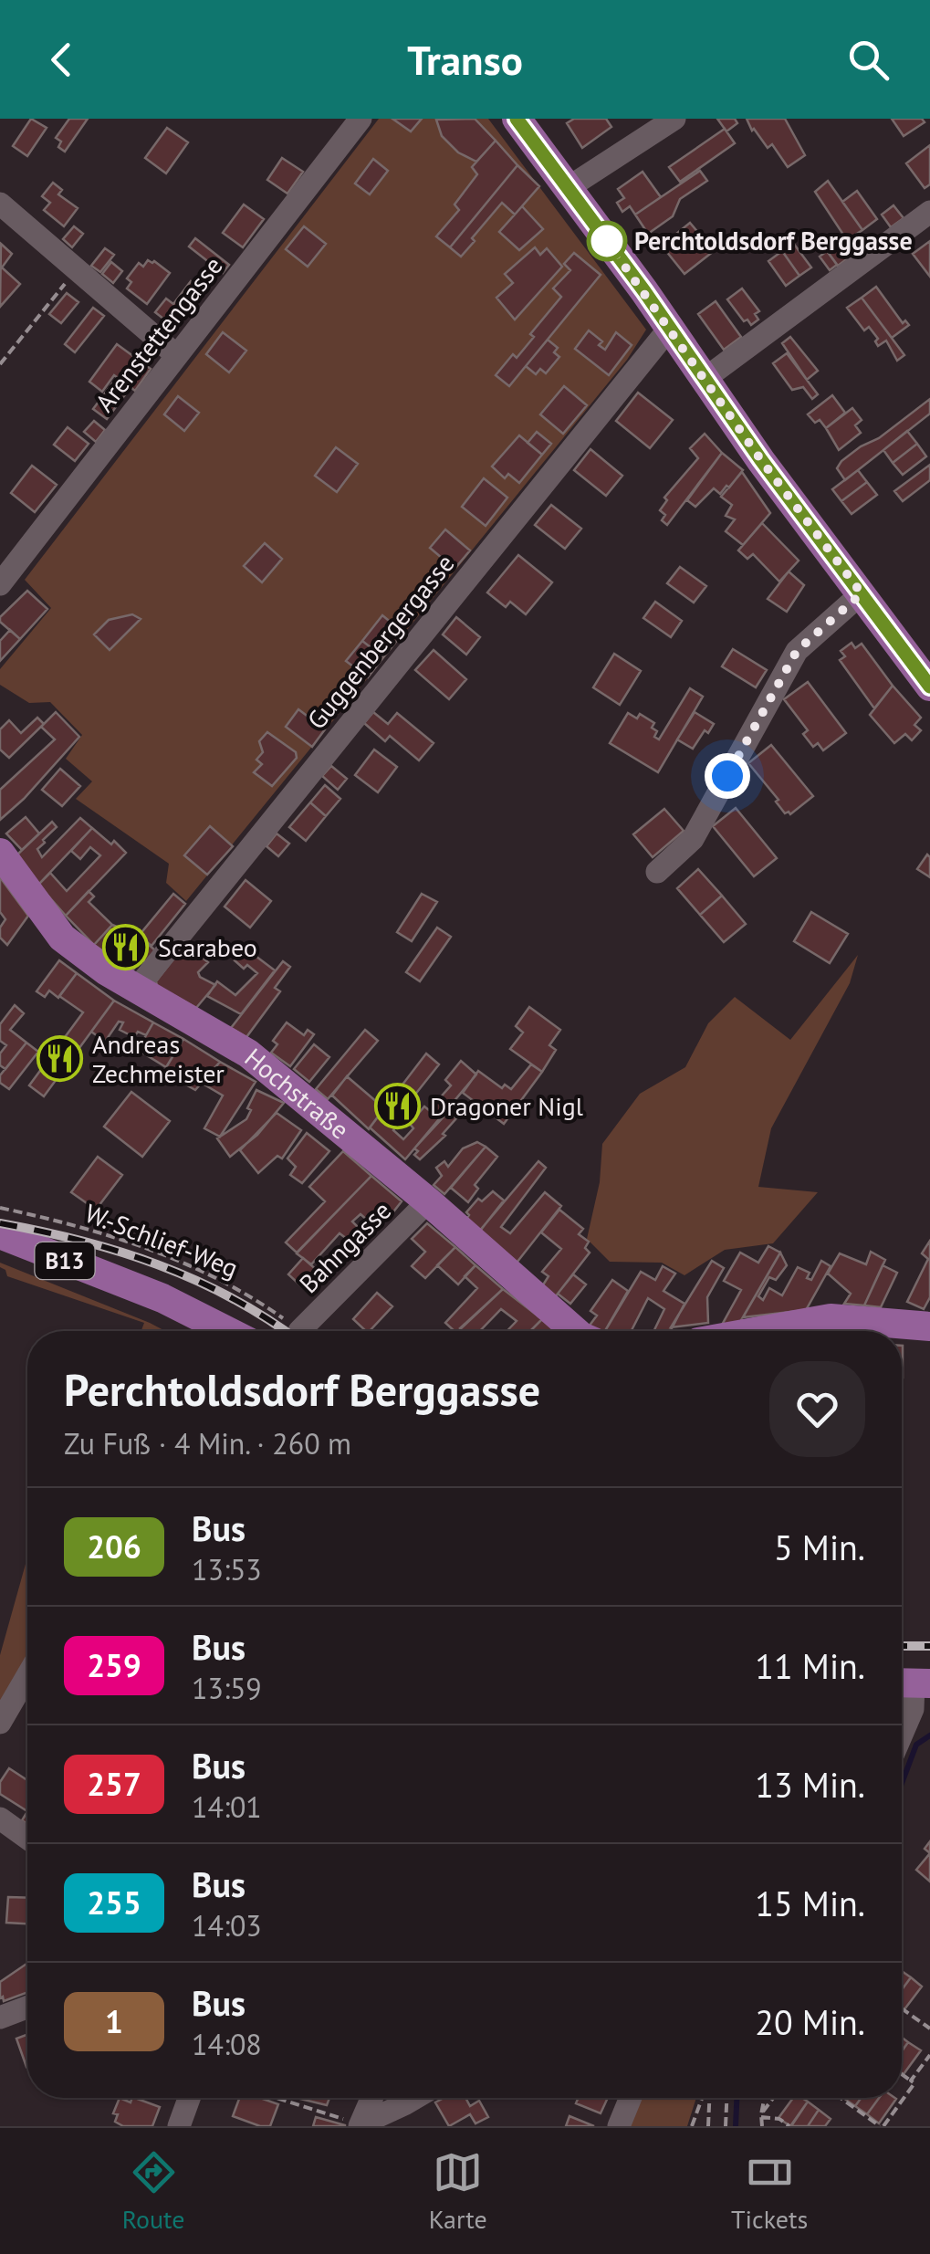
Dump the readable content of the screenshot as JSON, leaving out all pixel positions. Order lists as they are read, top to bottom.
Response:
{
  "streets": {
    "main road": ["Hochstraße", "B13"],
    "street": ["Arenstettengasse", "Guggenbergergasse", "Bahngasse"],
    "path": ["W.-Schlief-Weg"]
  },
  "crossings": [
    ["Guggenbergergasse", "Hochstraße"],
    ["Hochstraße", "Bahngasse"],
    ["W.-Schlief-Weg", "Bahngasse"]
  ],
  "places": {
    "other": ["Perchtoldsdorf Berggasse"],
    "restaurant": ["Scarabeo", "Andreas Zechmeister", "Dragoner Nigl"]
  },
  "lines": ["bus line 206"],
  "page": {
    "header": "Transo",
    "heading": ["Perchtoldsdorf Berggasse", "Zu Fuß · 4 Min. · 260 m"],
    "list": [
      {
        "mark": "206",
        "name": "Bus",
        "note": "13:53",
        "value": "5 Min."
      },
      {
        "mark": "259",
        "name": "Bus",
        "note": "13:59",
        "value": "11 Min."
      },
      {
        "mark": "257",
        "name": "Bus",
        "note": "14:01",
        "value": "13 Min."
      },
      {
        "mark": "255",
        "name": "Bus",
        "note": "14:03",
        "value": "15 Min."
      },
      {
        "mark": "1",
        "name": "Bus",
        "note": "14:08",
        "value": "20 Min."
      }
    ],
    "tabs": ["Route", "Karte", "Tickets"]
  }
}
